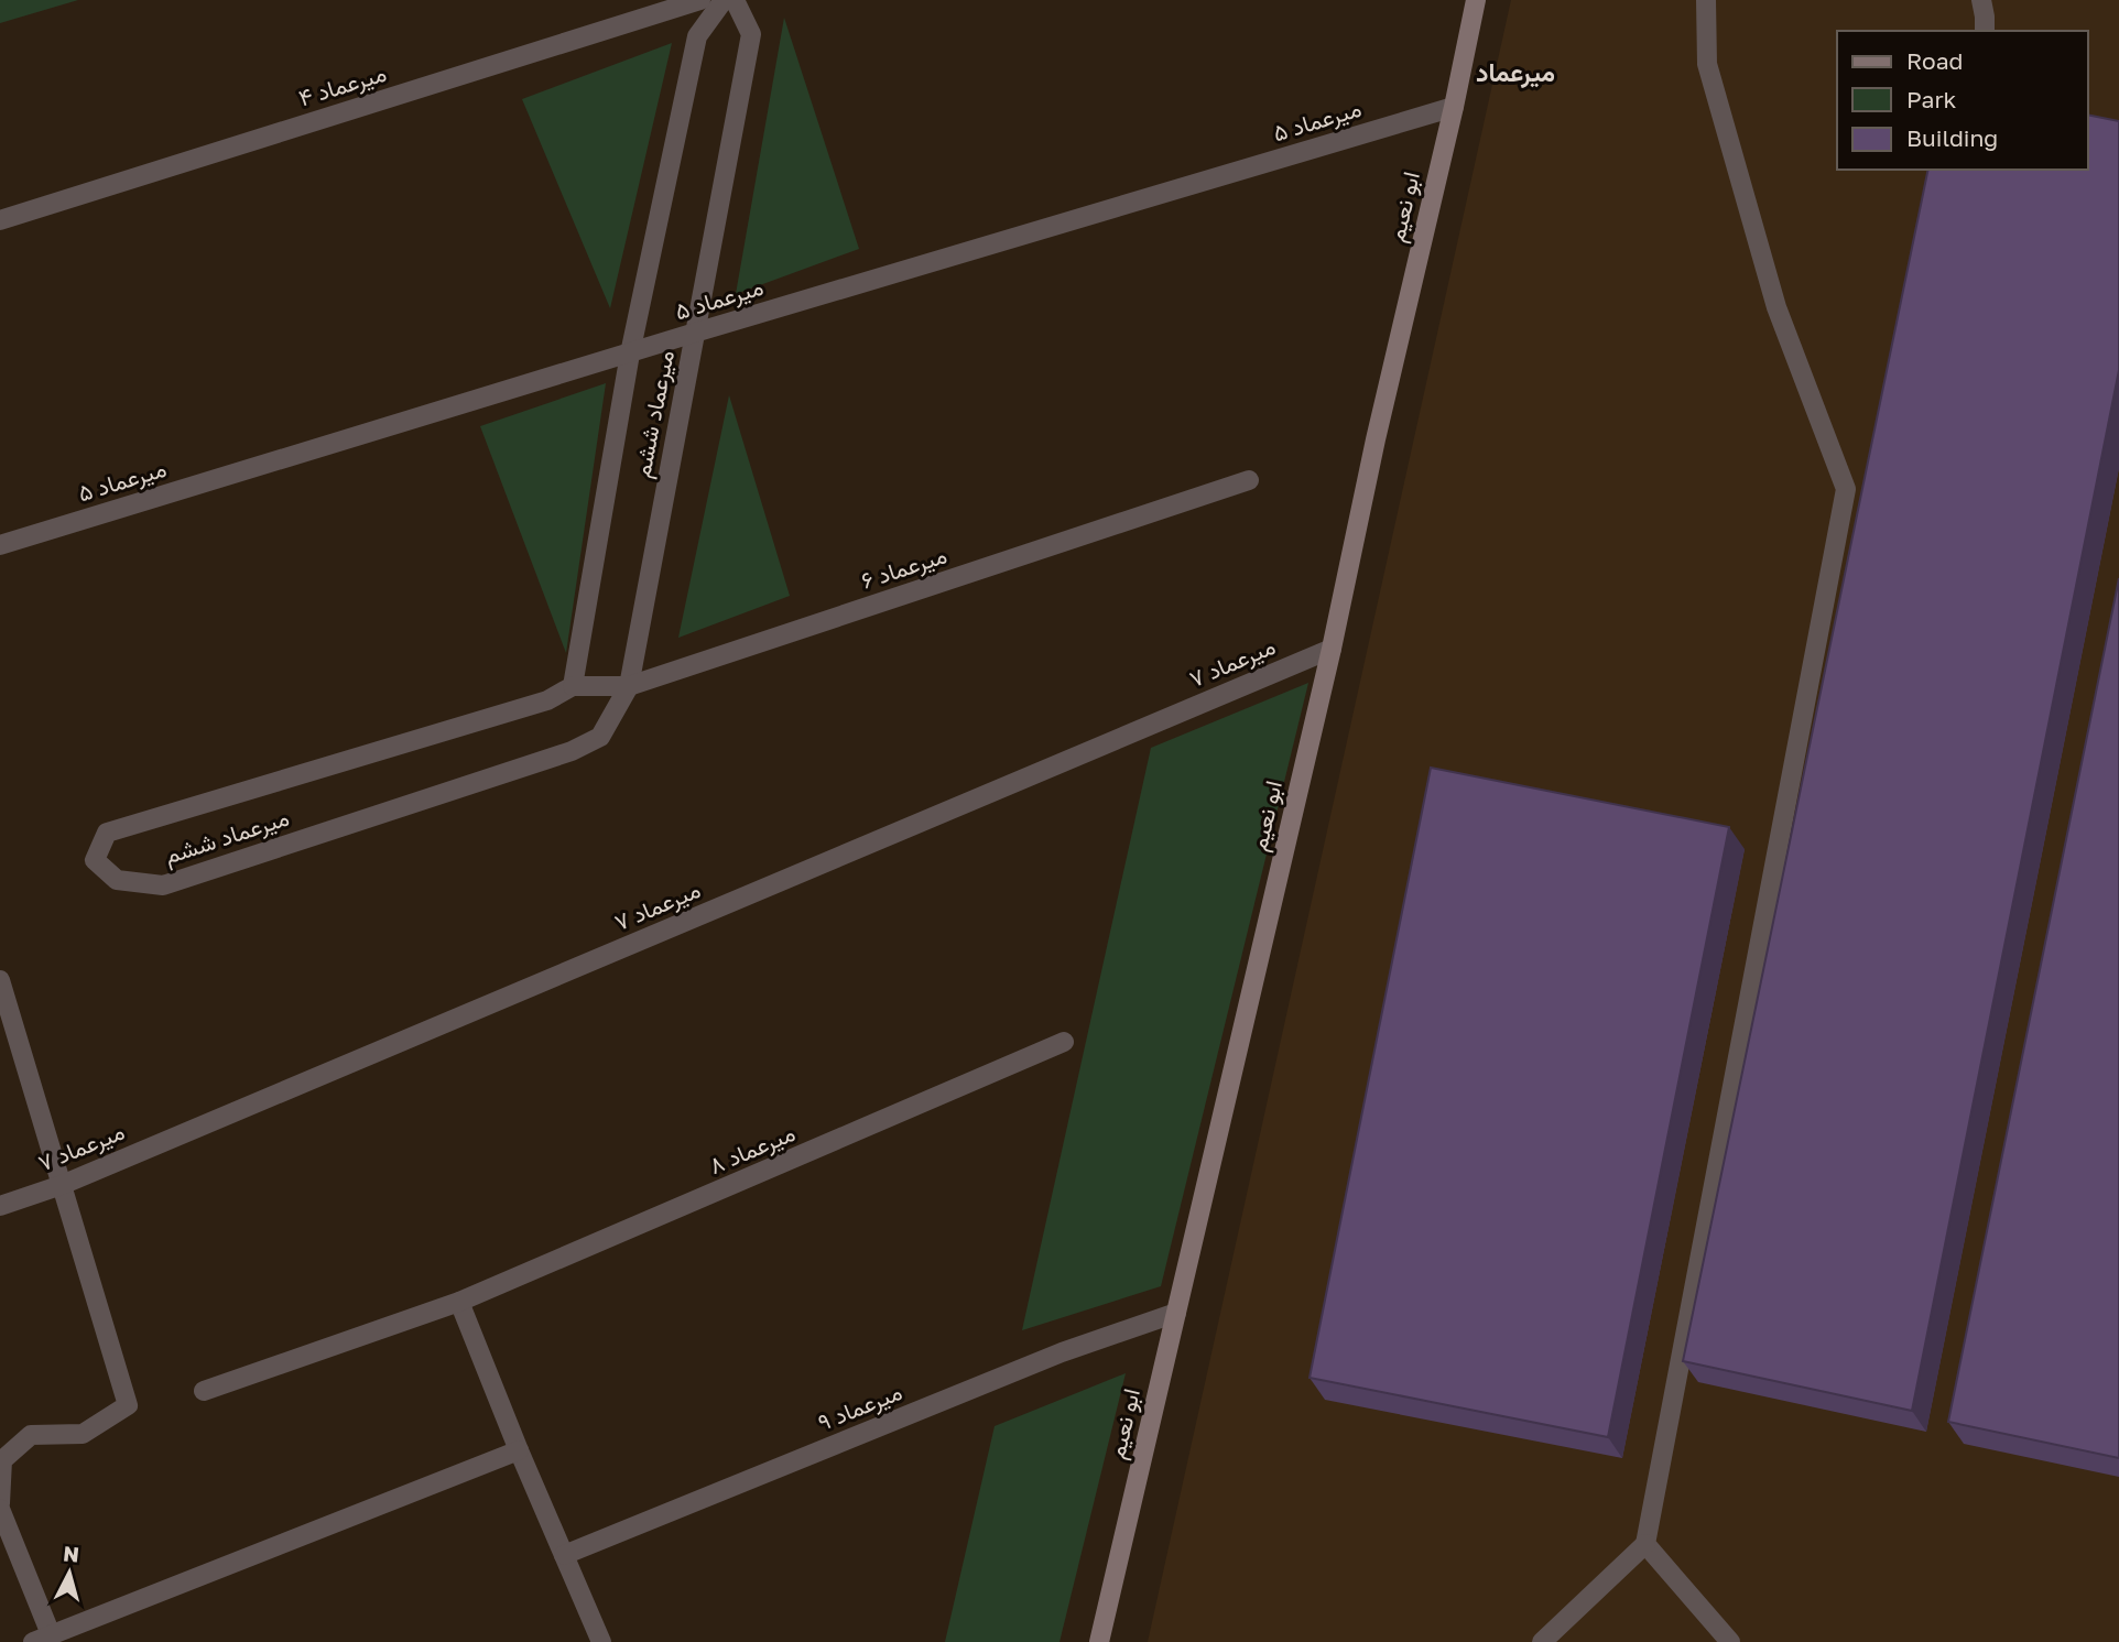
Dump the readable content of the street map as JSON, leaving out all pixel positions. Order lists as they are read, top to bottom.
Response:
{
  "streets": {
    "main road": ["ابو نعیم"],
    "street": [
      "میرعماد ۴",
      "میرعماد ۵",
      "میرعماد ششم",
      "میرعماد ۶",
      "میرعماد ۷",
      "میرعماد ۸",
      "میرعماد ۹"
    ]
  },
  "crossings": [
    ["میرعماد ۵", "ابو نعیم"],
    ["میرعماد ۵", "میرعماد ششم"],
    ["ابو نعیم", "میرعماد ۷"],
    ["ابو نعیم", "میرعماد ۹"],
    ["میرعماد ششم", "میرعماد ۶"]
  ],
  "districts": ["میرعماد"],
  "legend": ["Road", "Park", "Building"],
  "north": "top"
}
